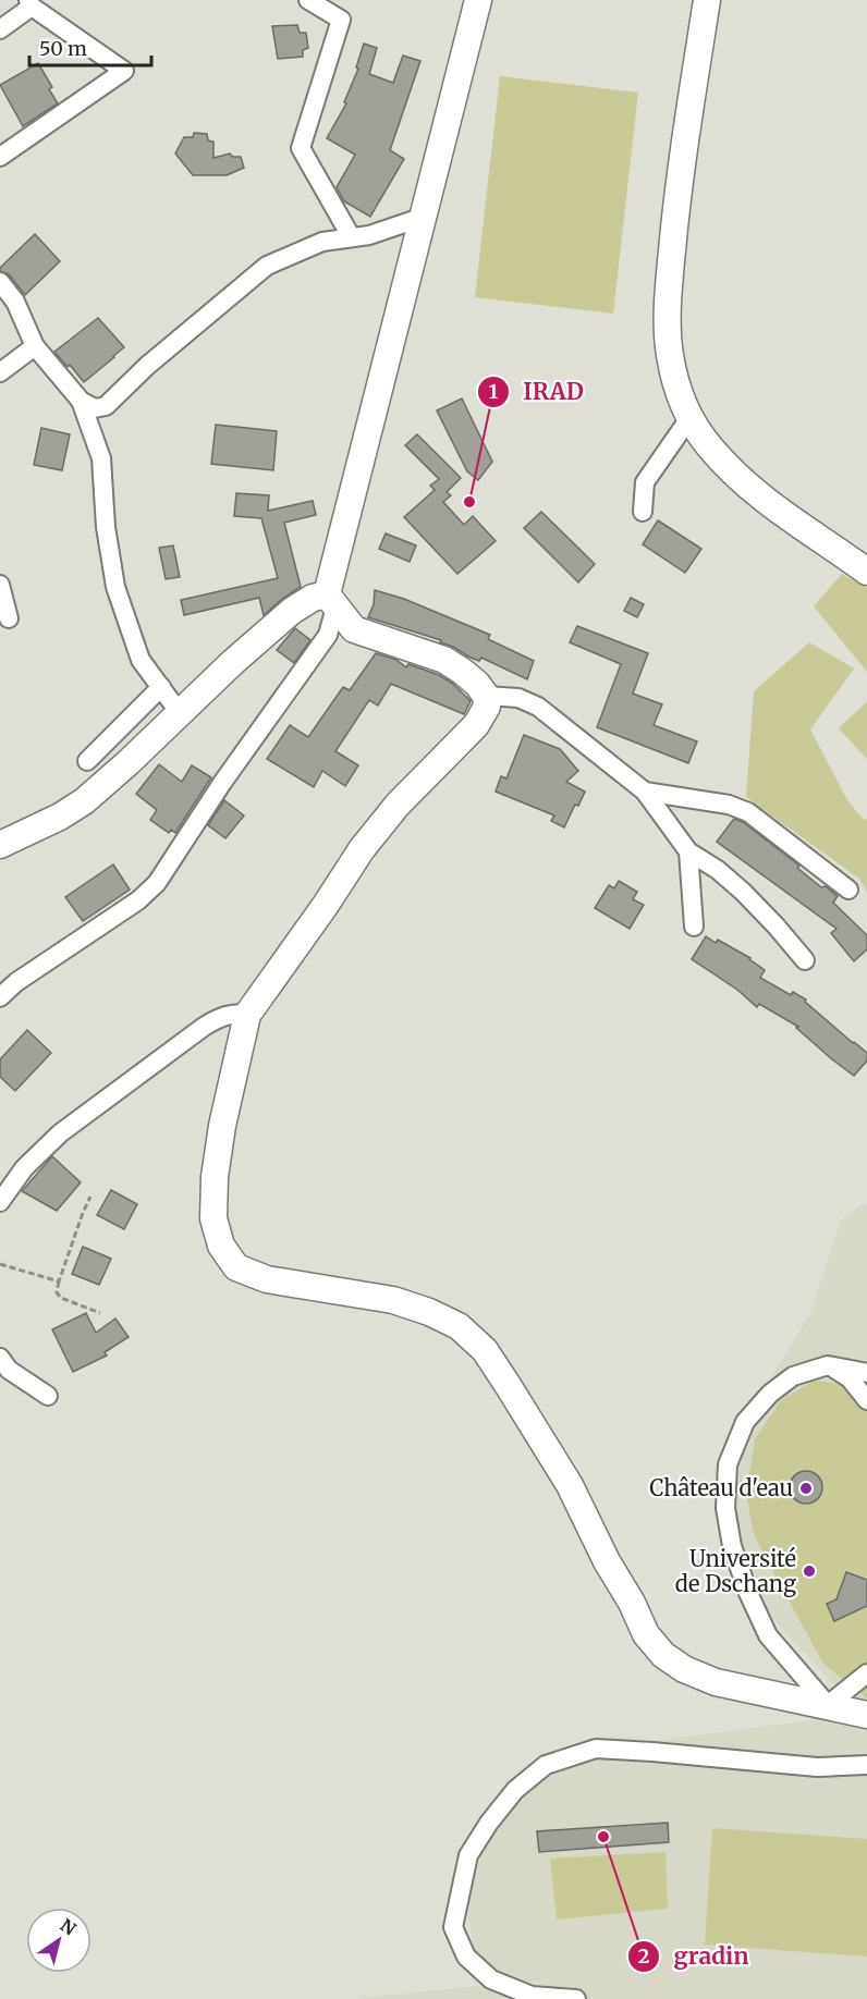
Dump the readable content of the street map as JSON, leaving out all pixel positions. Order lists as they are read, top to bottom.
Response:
{
  "places": [
    "IRAD",
    "Château d'eau",
    "Université de Dschang",
    "gradin"
  ],
  "scale_bar": "50 m",
  "north": "top right"
}
